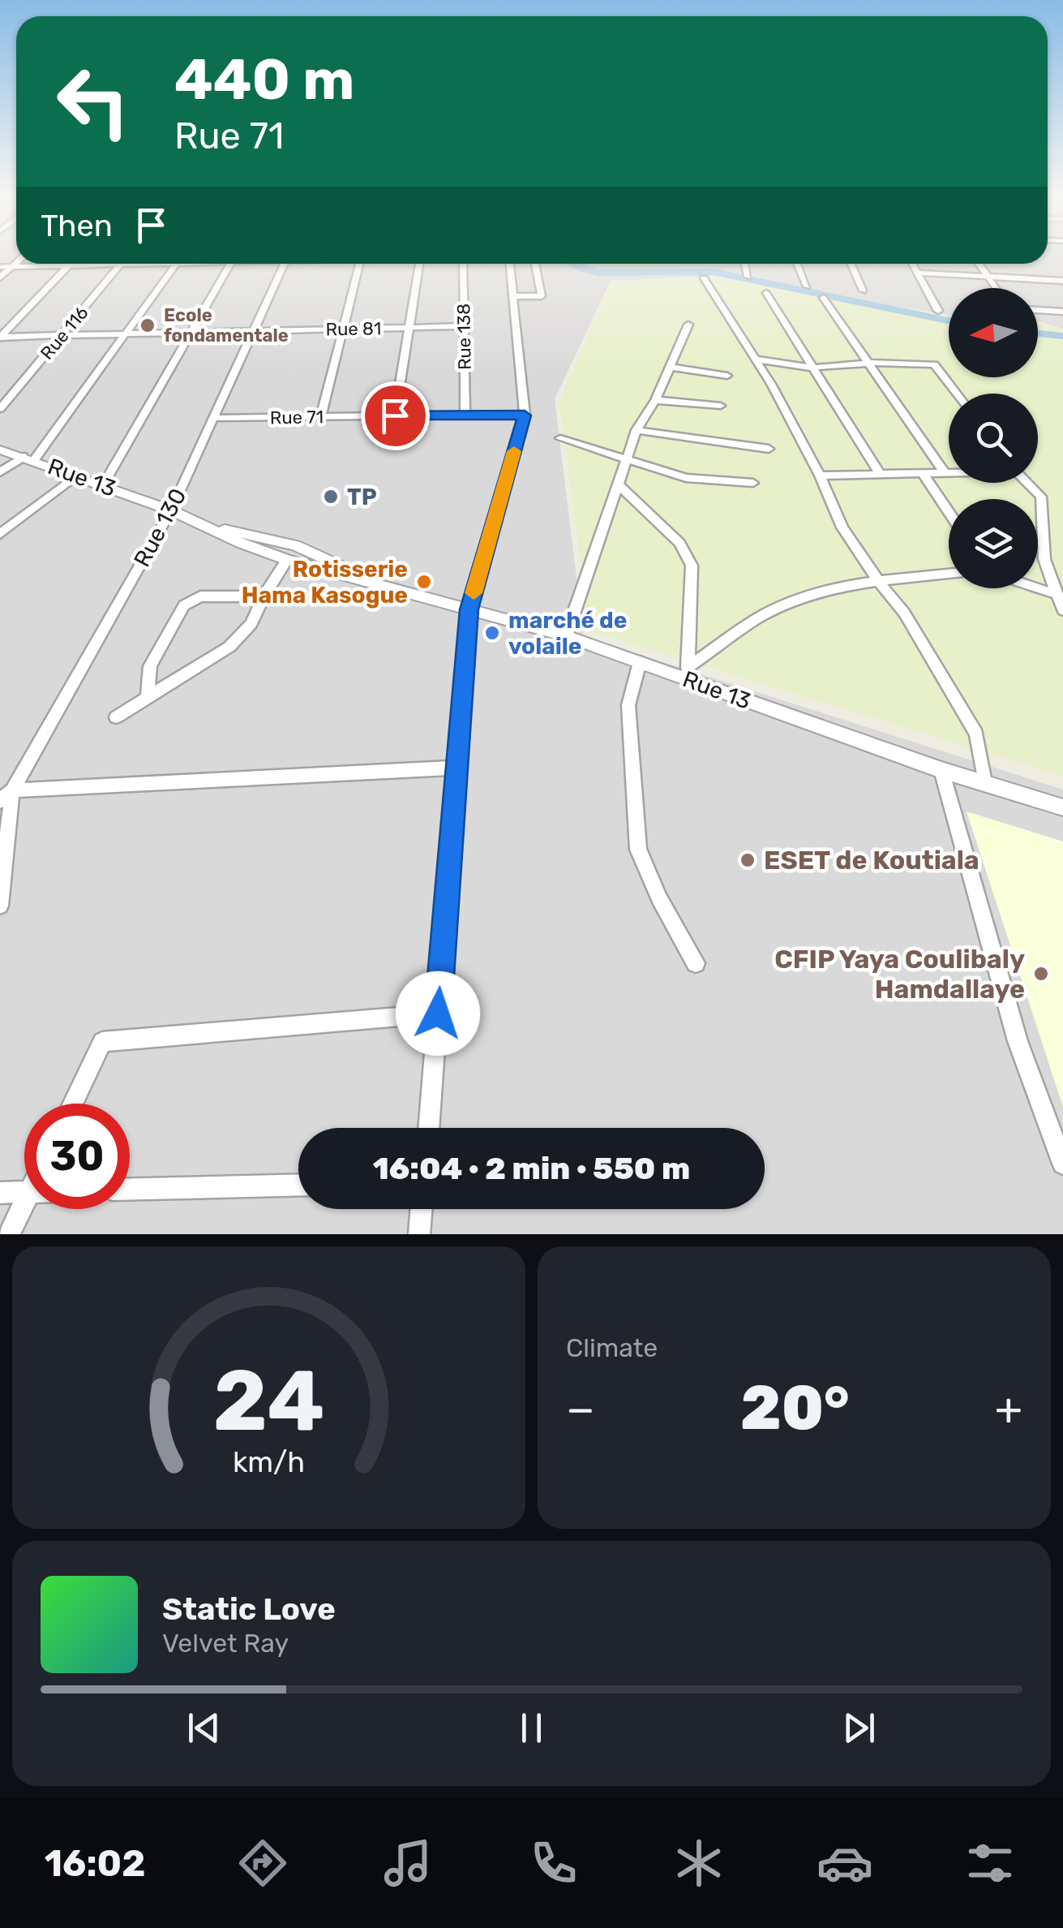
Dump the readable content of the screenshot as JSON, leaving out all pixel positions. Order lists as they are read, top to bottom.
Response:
{
  "streets": {
    "street": [
      "Rue 81",
      "Rue 116",
      "Rue 138",
      "Rue 71",
      "Rue 13",
      "Rue 130"
    ]
  },
  "crossings": [
    ["Rue 81", "Rue 116"],
    ["Rue 81", "Rue 138"],
    ["Rue 81", "Rue 130"],
    ["Rue 138", "Rue 71"],
    ["Rue 71", "Rue 130"],
    ["Rue 13", "Rue 130"]
  ],
  "places": [
    "Ecole fondamentale",
    "TP",
    "Rotisserie Hama Kasogue",
    "marché de volaile",
    "ESET de Koutiala",
    "CFIP Yaya Coulibaly Hamdallaye"
  ],
  "north": "left",
  "page": {
    "turn": ["440 m", "Rue 71"],
    "then": "Then",
    "limit": "30",
    "trip": "16:04 · 2 min · 550 m",
    "tile": "Climate",
    "heat": ["−", "20°", "+"],
    "song": ["Static Love", "Velvet Ray"],
    "tabs": "16:02",
    "gauge": ["24", "km/h"]
  }
}
